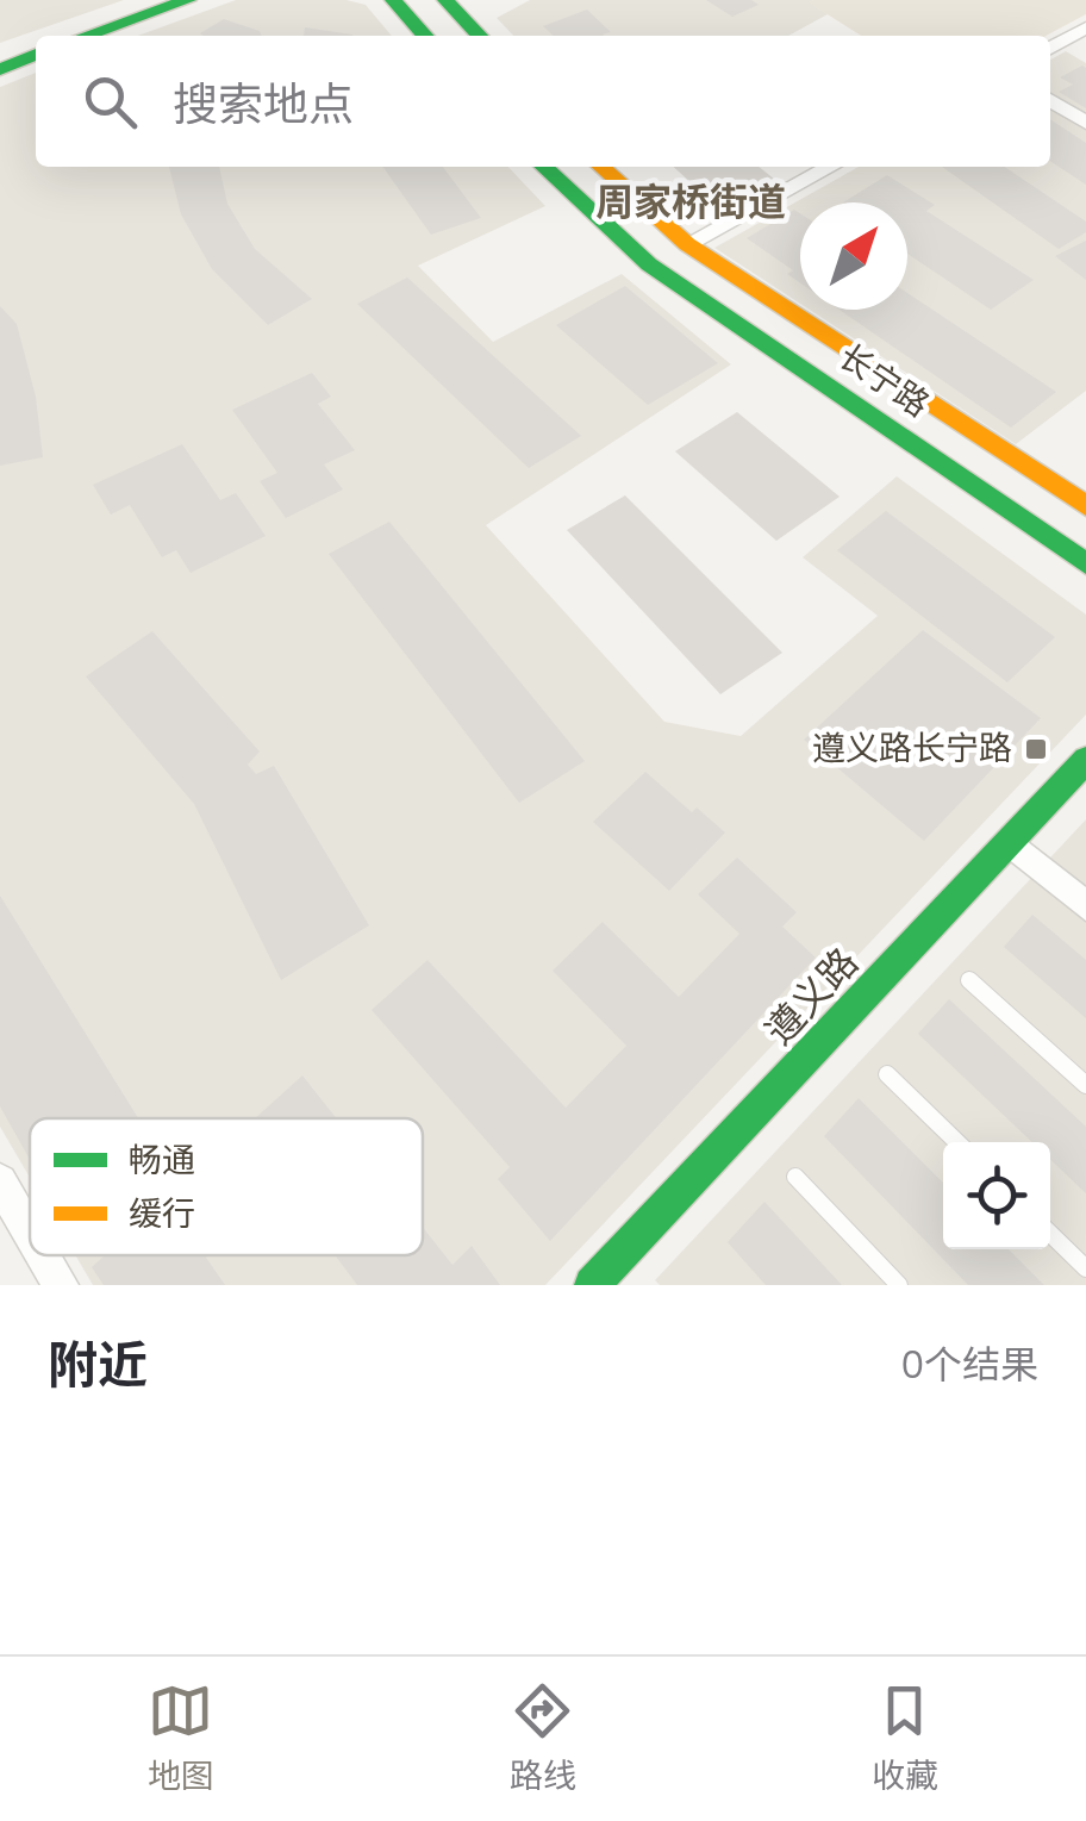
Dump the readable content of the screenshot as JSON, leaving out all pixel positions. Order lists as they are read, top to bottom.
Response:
{
  "streets": {
    "main road": ["长宁路", "遵义路"]
  },
  "districts": ["周家桥街道"],
  "places": {
    "transit": ["遵义路长宁路"]
  },
  "legend": ["畅通", "缓行"],
  "north": "top right",
  "page": {
    "search": "搜索地点",
    "heading": ["附近", "0个结果"],
    "nav": ["地图", "路线", "收藏"]
  }
}
